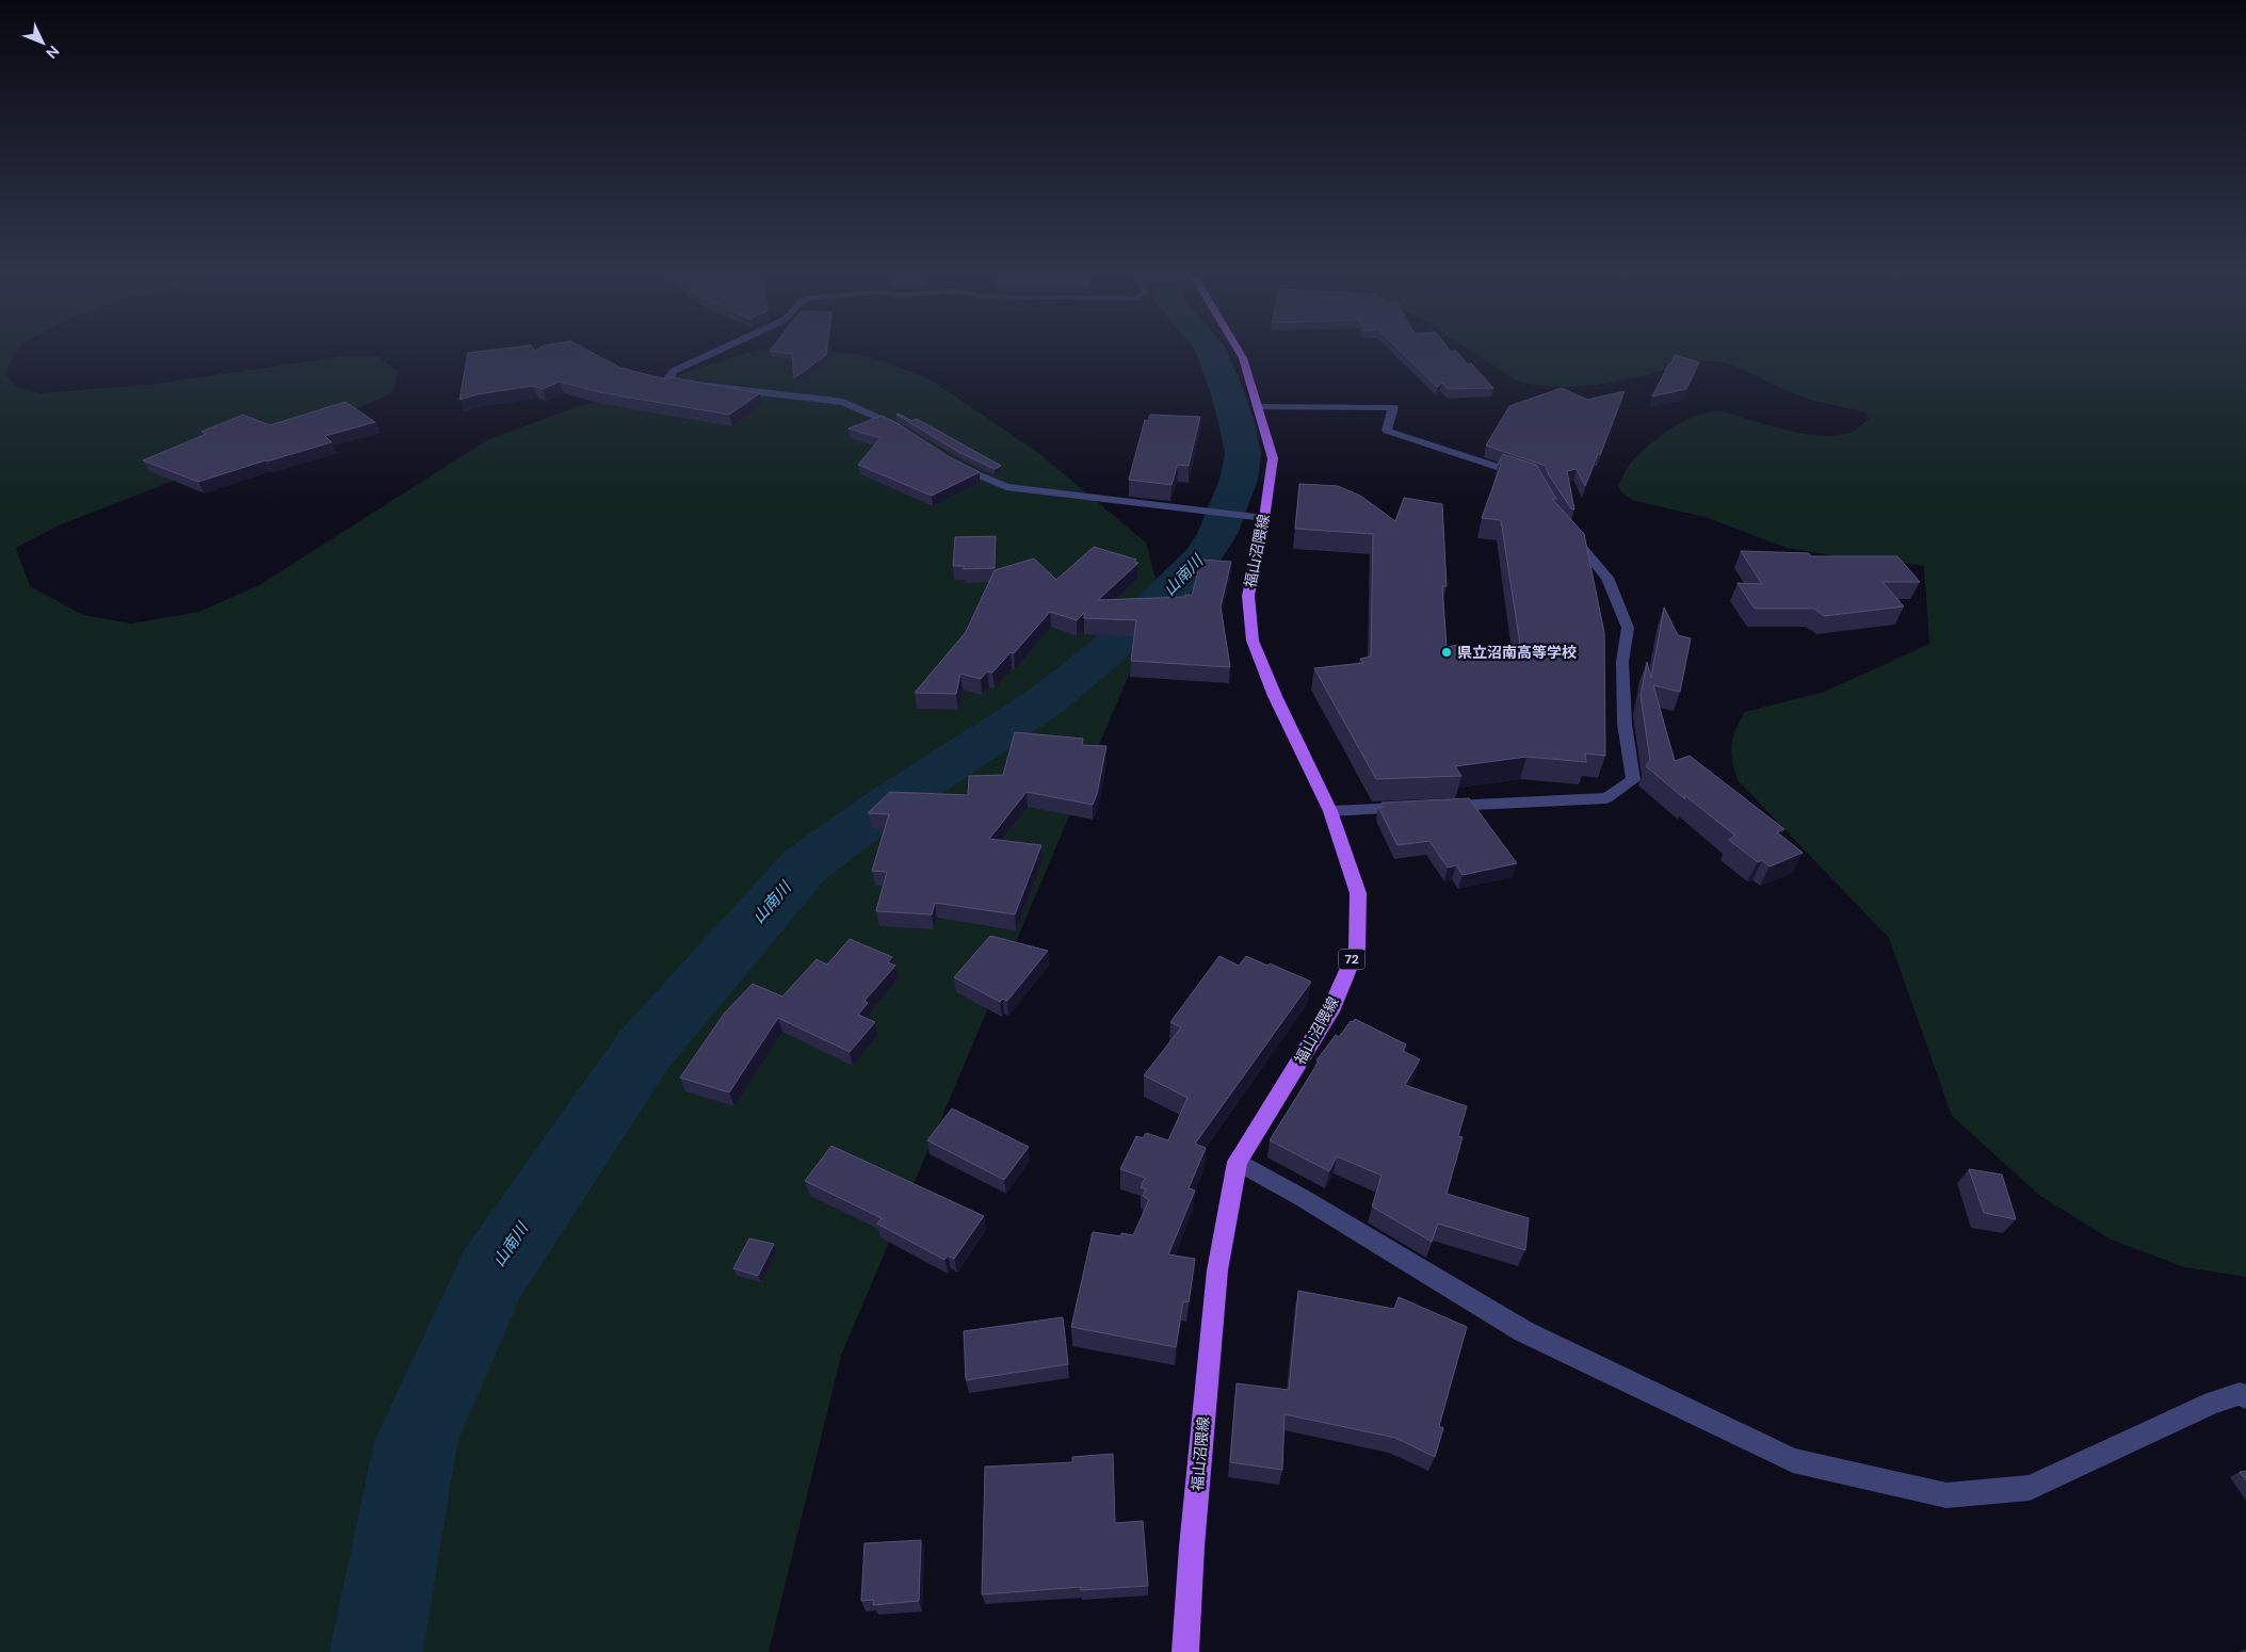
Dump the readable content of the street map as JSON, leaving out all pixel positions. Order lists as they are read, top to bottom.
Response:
{
  "streets": {
    "main road": ["福山沼隈線", "72"]
  },
  "water": ["山南川"],
  "places": ["県立沼南高等学校"],
  "north": "bottom right"
}
